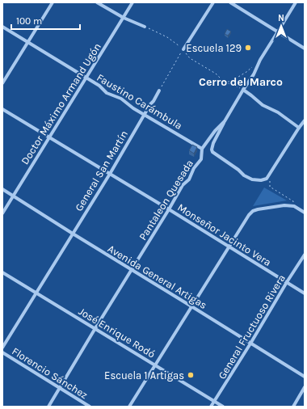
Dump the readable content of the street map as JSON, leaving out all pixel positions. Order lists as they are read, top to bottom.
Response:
{
  "streets": {
    "street": [
      "Faustino Carámbula",
      "Doctor Máximo Armand Ugón",
      "General San Martín",
      "Pantaleon Quesada",
      "Monseñor Jacinto Vera",
      "Avenida General Artigas",
      "General Fructuoso Rivera",
      "José Enrique Rodó",
      "Florencio Sánchez"
    ]
  },
  "crossings": [
    ["Faustino Carámbula", "Doctor Máximo Armand Ugón"],
    ["Faustino Carámbula", "General San Martín"],
    ["Faustino Carámbula", "Pantaleon Quesada"],
    ["Doctor Máximo Armand Ugón", "Monseñor Jacinto Vera"],
    ["Doctor Máximo Armand Ugón", "Avenida General Artigas"],
    ["General San Martín", "Monseñor Jacinto Vera"],
    ["General San Martín", "Avenida General Artigas"],
    ["General San Martín", "José Enrique Rodó"],
    ["Pantaleon Quesada", "Monseñor Jacinto Vera"],
    ["Pantaleon Quesada", "Avenida General Artigas"],
    ["Pantaleon Quesada", "José Enrique Rodó"],
    ["Pantaleon Quesada", "Florencio Sánchez"],
    ["Monseñor Jacinto Vera", "General Fructuoso Rivera"],
    ["Avenida General Artigas", "General Fructuoso Rivera"],
    ["General Fructuoso Rivera", "José Enrique Rodó"]
  ],
  "districts": ["Cerro del Marco"],
  "places": ["Escuela 129", "Escuela 1 Artigas"],
  "scale_bar": "100 m",
  "north": "top"
}
